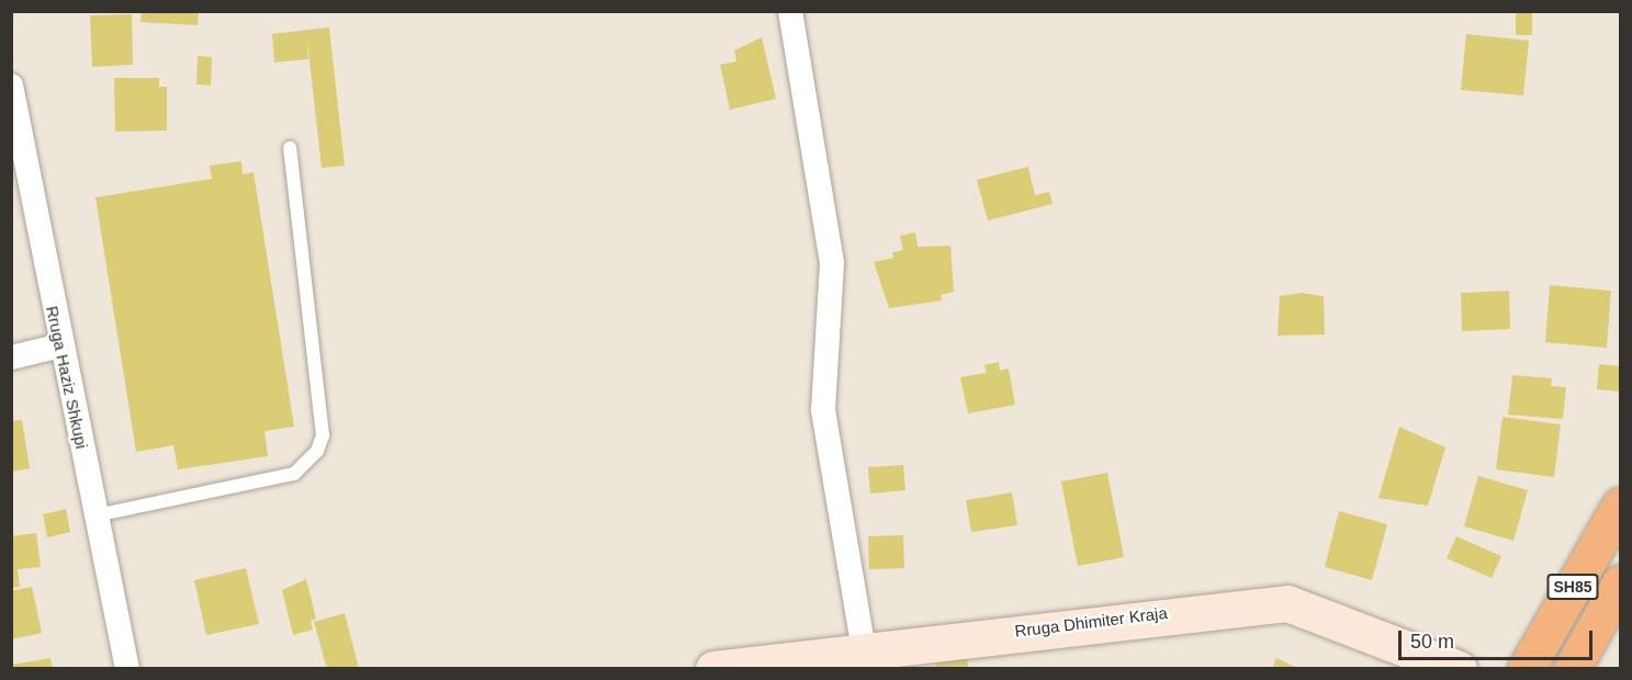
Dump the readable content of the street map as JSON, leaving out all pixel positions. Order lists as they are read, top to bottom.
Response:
{
  "streets": {
    "highway": ["SH85"],
    "street": ["Rruga Haziz Shkupi", "Rruga Dhimiter Kraja"]
  },
  "scale_bar": "50 m"
}
